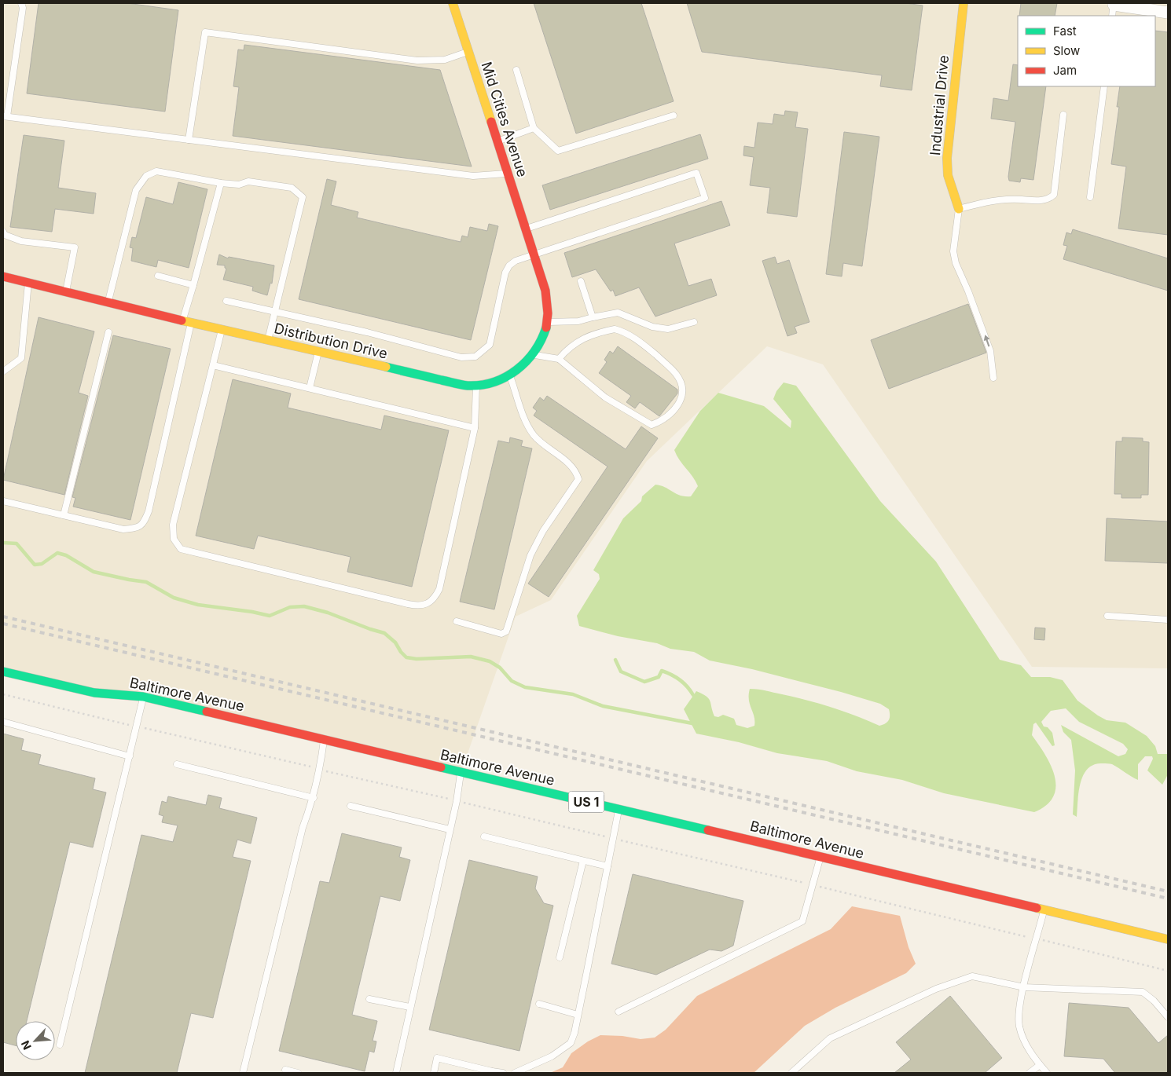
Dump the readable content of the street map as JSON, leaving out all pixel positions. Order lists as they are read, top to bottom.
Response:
{
  "streets": {
    "main road": [
      "Industrial Drive",
      "Mid Cities Avenue",
      "Distribution Drive",
      "Baltimore Avenue",
      "US 1"
    ]
  },
  "crossings": [
    ["Mid Cities Avenue", "Distribution Drive"]
  ],
  "legend": ["Fast", "Slow", "Jam"],
  "north": "bottom left"
}
